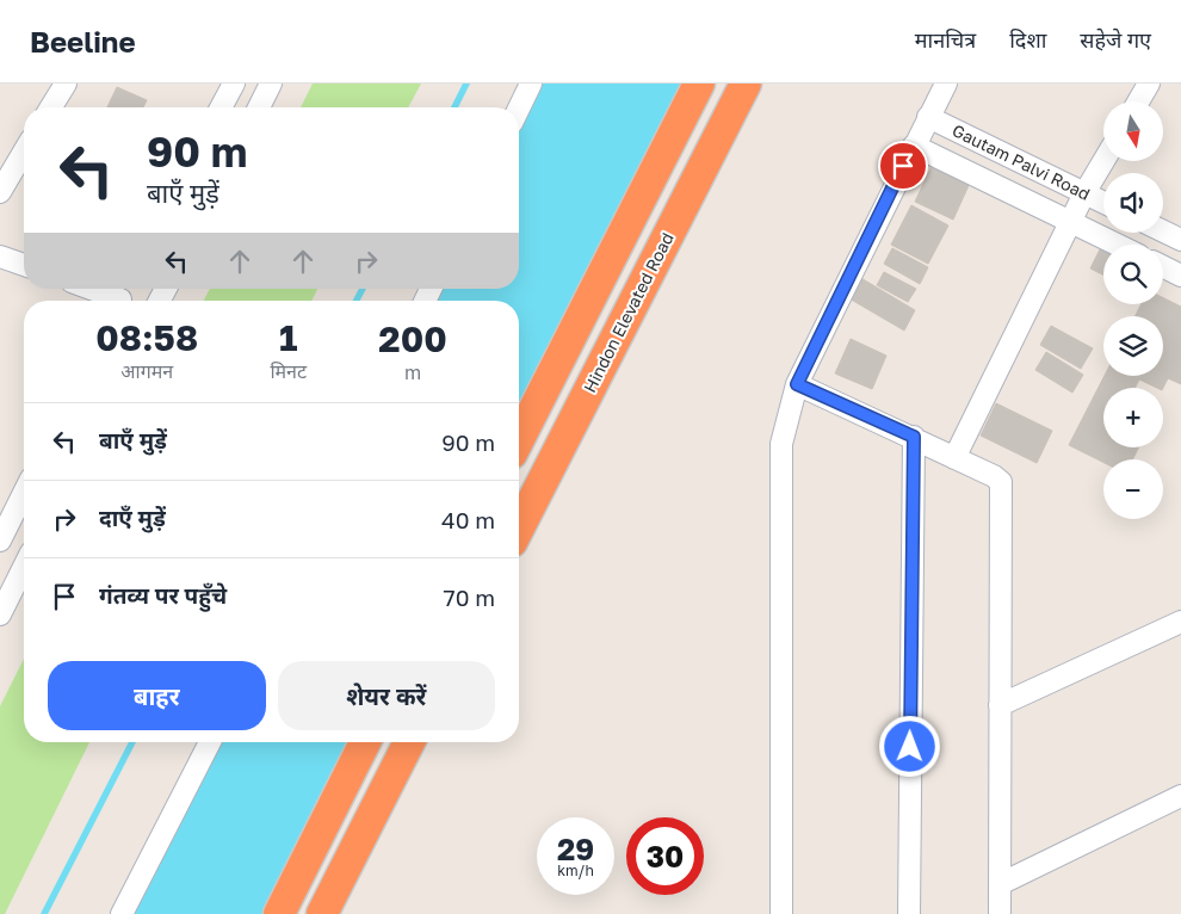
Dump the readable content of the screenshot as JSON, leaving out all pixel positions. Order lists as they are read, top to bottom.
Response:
{
  "streets": {
    "highway": ["Hindon Elevated Road"],
    "street": ["Gautam Palvi Road"]
  },
  "north": "bottom",
  "page": {
    "header": "Beeline",
    "nav": ["मानचित्र", "दिशा", "सहेजे गए"],
    "map_buttons": ["+", "−"],
    "turn": ["90 m", "बाएँ मुड़ें"],
    "eta": [
      "08:58",
      "आगमन",
      "1",
      "मिनट",
      "200",
      "m"
    ],
    "list": [
      {
        "name": "बाएँ मुड़ें",
        "value": "90 m"
      },
      {
        "name": "दाएँ मुड़ें",
        "value": "40 m"
      },
      {
        "name": "गंतव्य पर पहुँचे",
        "value": "70 m"
      }
    ],
    "buttons": ["बाहर", "शेयर करें"],
    "speed": "29 km/h",
    "limit": "30"
  }
}
